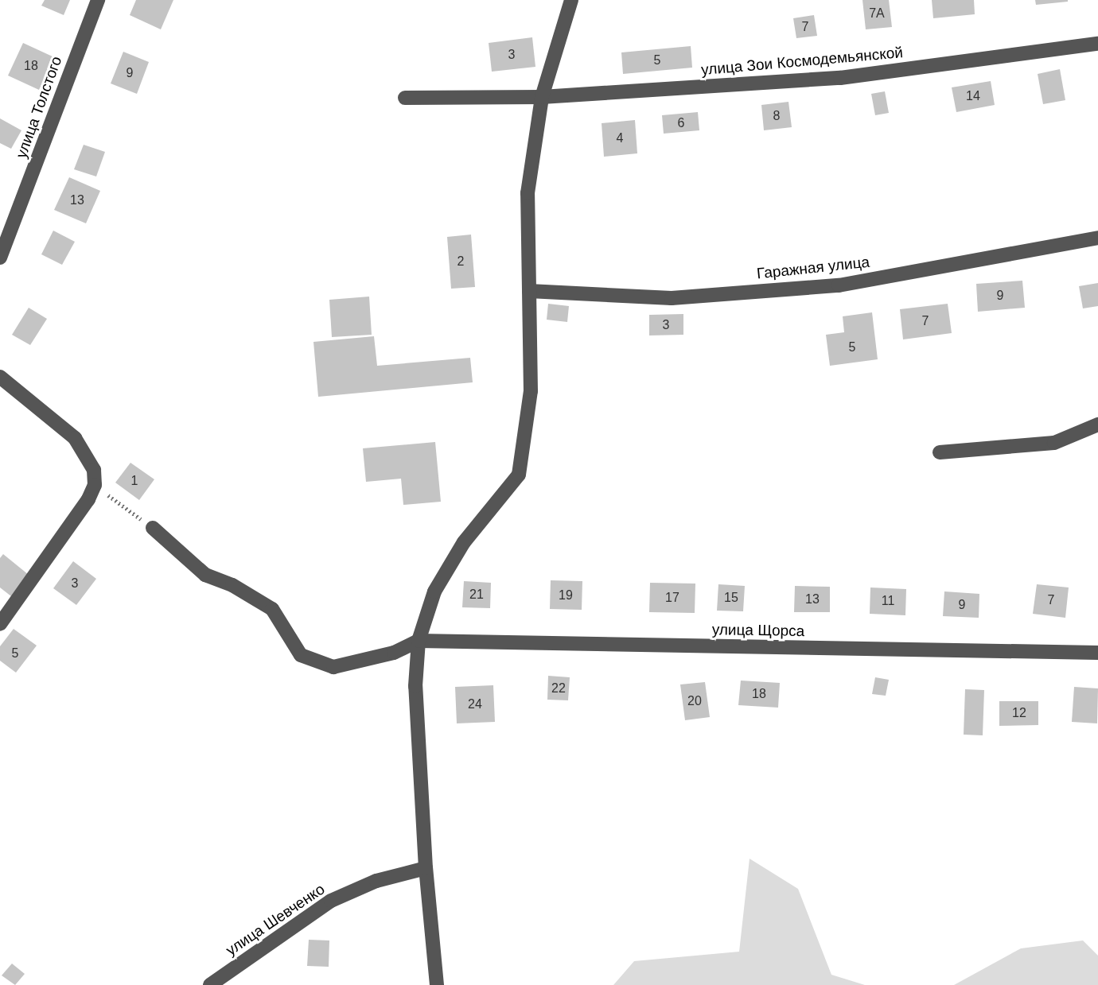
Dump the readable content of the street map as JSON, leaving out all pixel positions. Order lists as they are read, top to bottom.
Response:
{
  "streets": {
    "street": [
      "улица Зои Космодемьянской",
      "улица Толстого",
      "Гаражная улица",
      "улица Щорса",
      "улица Шевченко"
    ]
  },
  "house_numbers": [
    "7А",
    "7",
    "3",
    "5",
    "18",
    "9",
    "14",
    "8",
    "6",
    "4",
    "13",
    "2",
    "9",
    "7",
    "3",
    "5",
    "1",
    "3",
    "21",
    "19",
    "17",
    "15",
    "13",
    "7",
    "11",
    "9",
    "5",
    "22",
    "18",
    "20",
    "24",
    "12"
  ]
}
